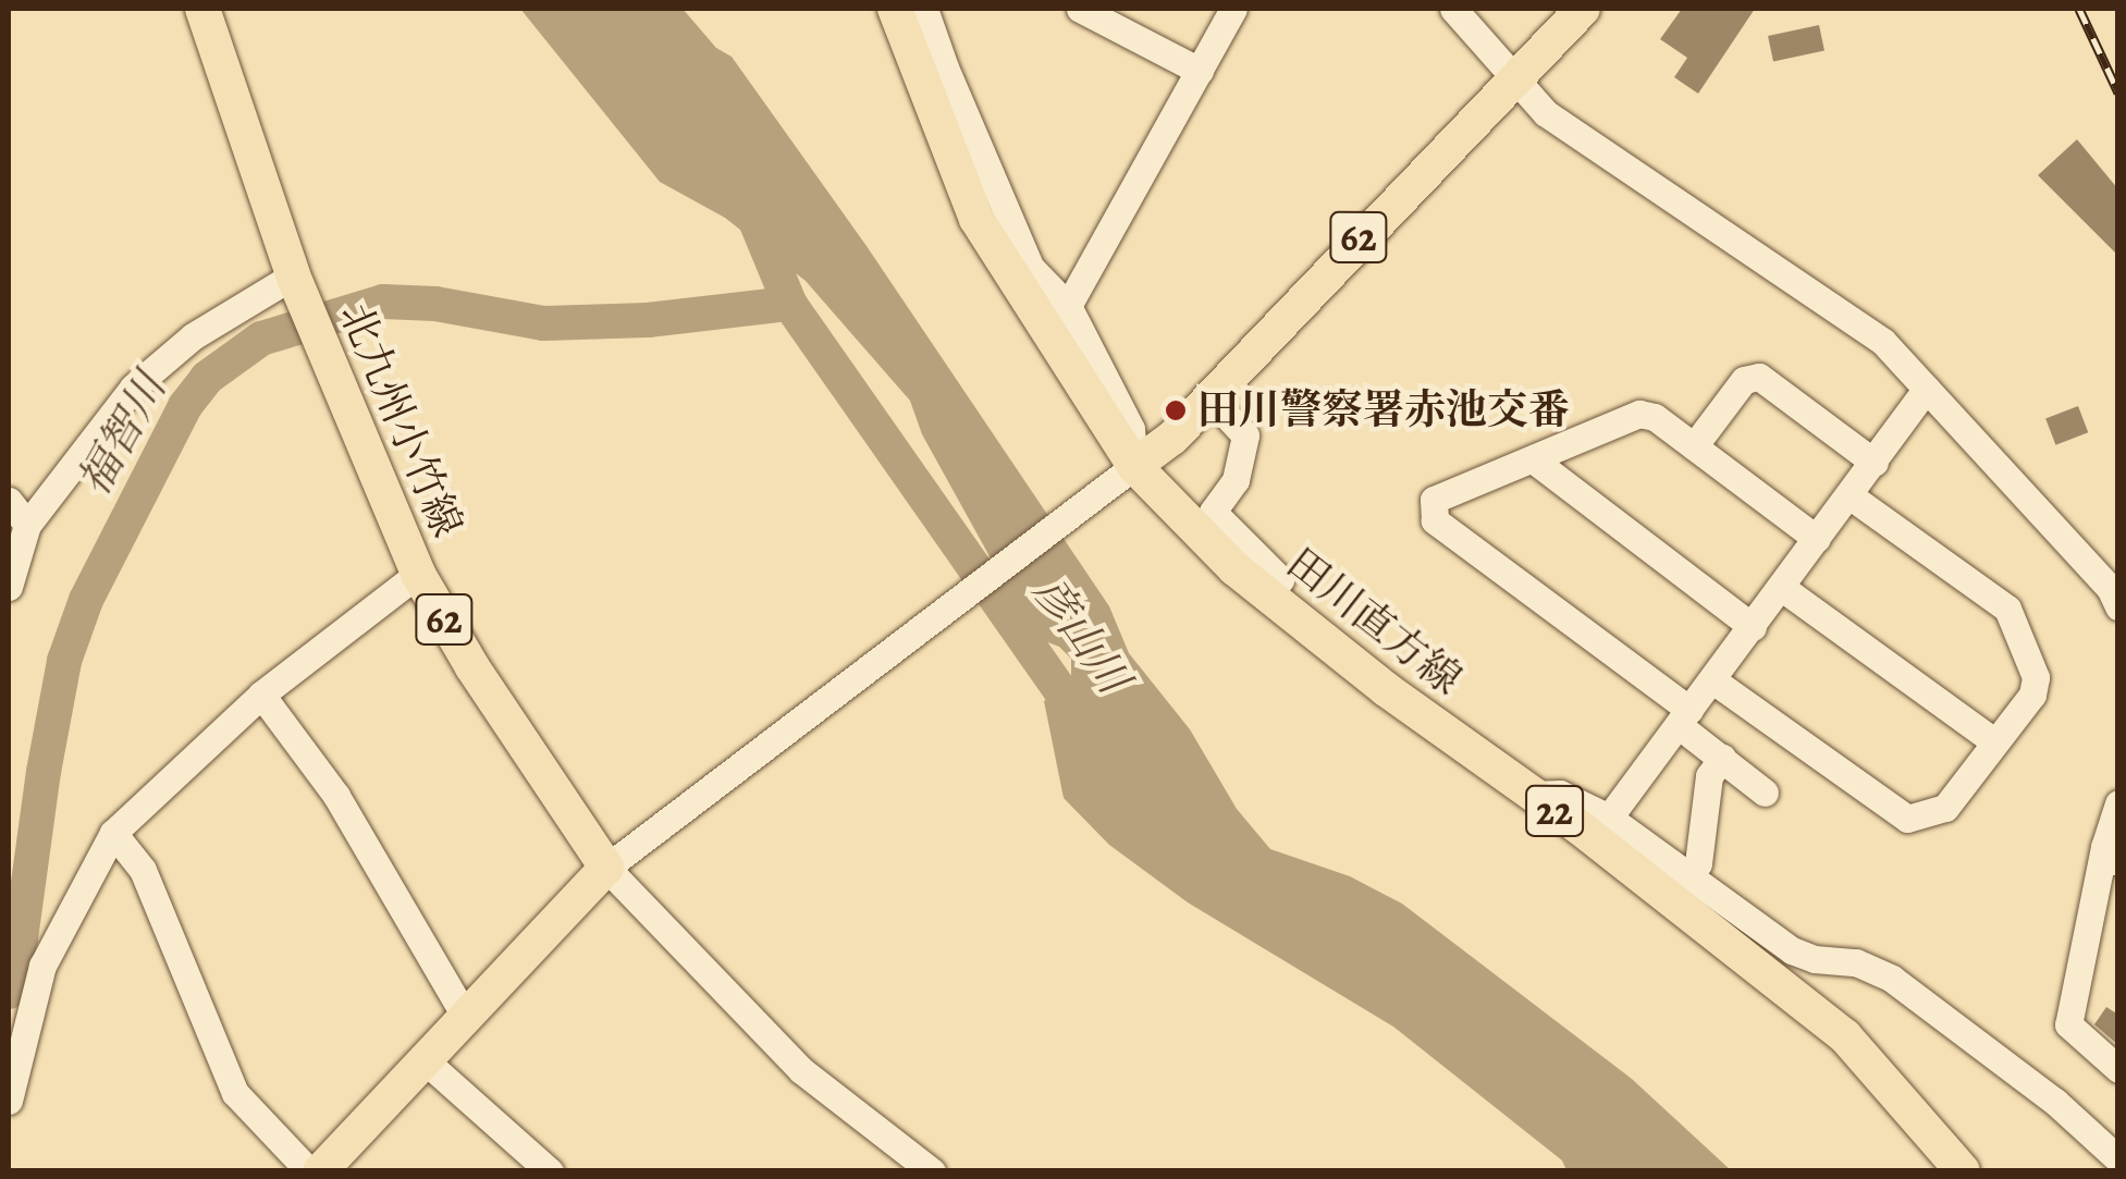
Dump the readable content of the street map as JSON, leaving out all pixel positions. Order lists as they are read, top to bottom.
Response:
{
  "streets": {
    "main road": [
      "62",
      "北九州小竹線",
      "田川直方線",
      "22"
    ]
  },
  "crossings": [
    ["62", "田川直方線"]
  ],
  "water": ["福智川", "彦山川"],
  "places": ["田川警察署赤池交番"]
}
